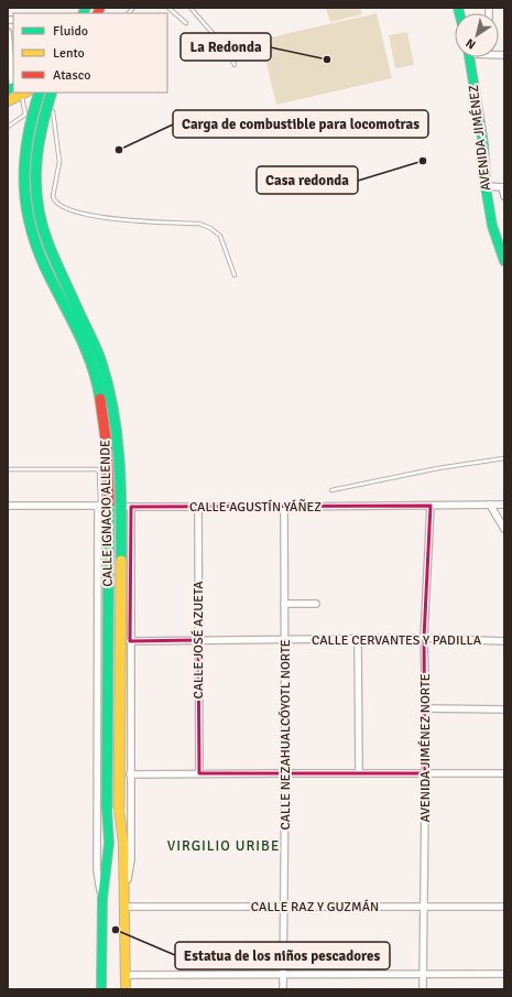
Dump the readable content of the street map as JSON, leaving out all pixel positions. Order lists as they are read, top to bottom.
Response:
{
  "streets": {
    "main road": ["AVENIDA JIMÉNEZ", "CALLE IGNACIO ALLENDE"],
    "street": [
      "CALLE AGUSTÍN YÁÑEZ",
      "CALLE JOSÉ AZUETA",
      "CALLE CERVANTES Y PADILLA",
      "CALLE NEZAHUALCÓYOTL NORTE",
      "AVENIDA JIMÉNEZ NORTE",
      "CALLE RAZ Y GUZMÁN"
    ]
  },
  "crossings": [
    ["CALLE AGUSTÍN YÁÑEZ", "CALLE IGNACIO ALLENDE"],
    ["CALLE AGUSTÍN YÁÑEZ", "CALLE JOSÉ AZUETA"],
    ["CALLE AGUSTÍN YÁÑEZ", "CALLE NEZAHUALCÓYOTL NORTE"],
    ["CALLE AGUSTÍN YÁÑEZ", "AVENIDA JIMÉNEZ NORTE"],
    ["CALLE IGNACIO ALLENDE", "CALLE CERVANTES Y PADILLA"],
    ["CALLE IGNACIO ALLENDE", "CALLE RAZ Y GUZMÁN"],
    ["CALLE JOSÉ AZUETA", "CALLE CERVANTES Y PADILLA"],
    ["CALLE CERVANTES Y PADILLA", "CALLE NEZAHUALCÓYOTL NORTE"],
    ["CALLE CERVANTES Y PADILLA", "AVENIDA JIMÉNEZ NORTE"],
    ["CALLE NEZAHUALCÓYOTL NORTE", "CALLE RAZ Y GUZMÁN"],
    ["AVENIDA JIMÉNEZ NORTE", "CALLE RAZ Y GUZMÁN"]
  ],
  "districts": ["VIRGILIO URIBE"],
  "places": [
    "La Redonda",
    "Carga de combustible para locomotras",
    "Casa redonda",
    "Estatua de los niños pescadores"
  ],
  "legend": ["Fluido", "Lento", "Atasco"],
  "north": "bottom left"
}
